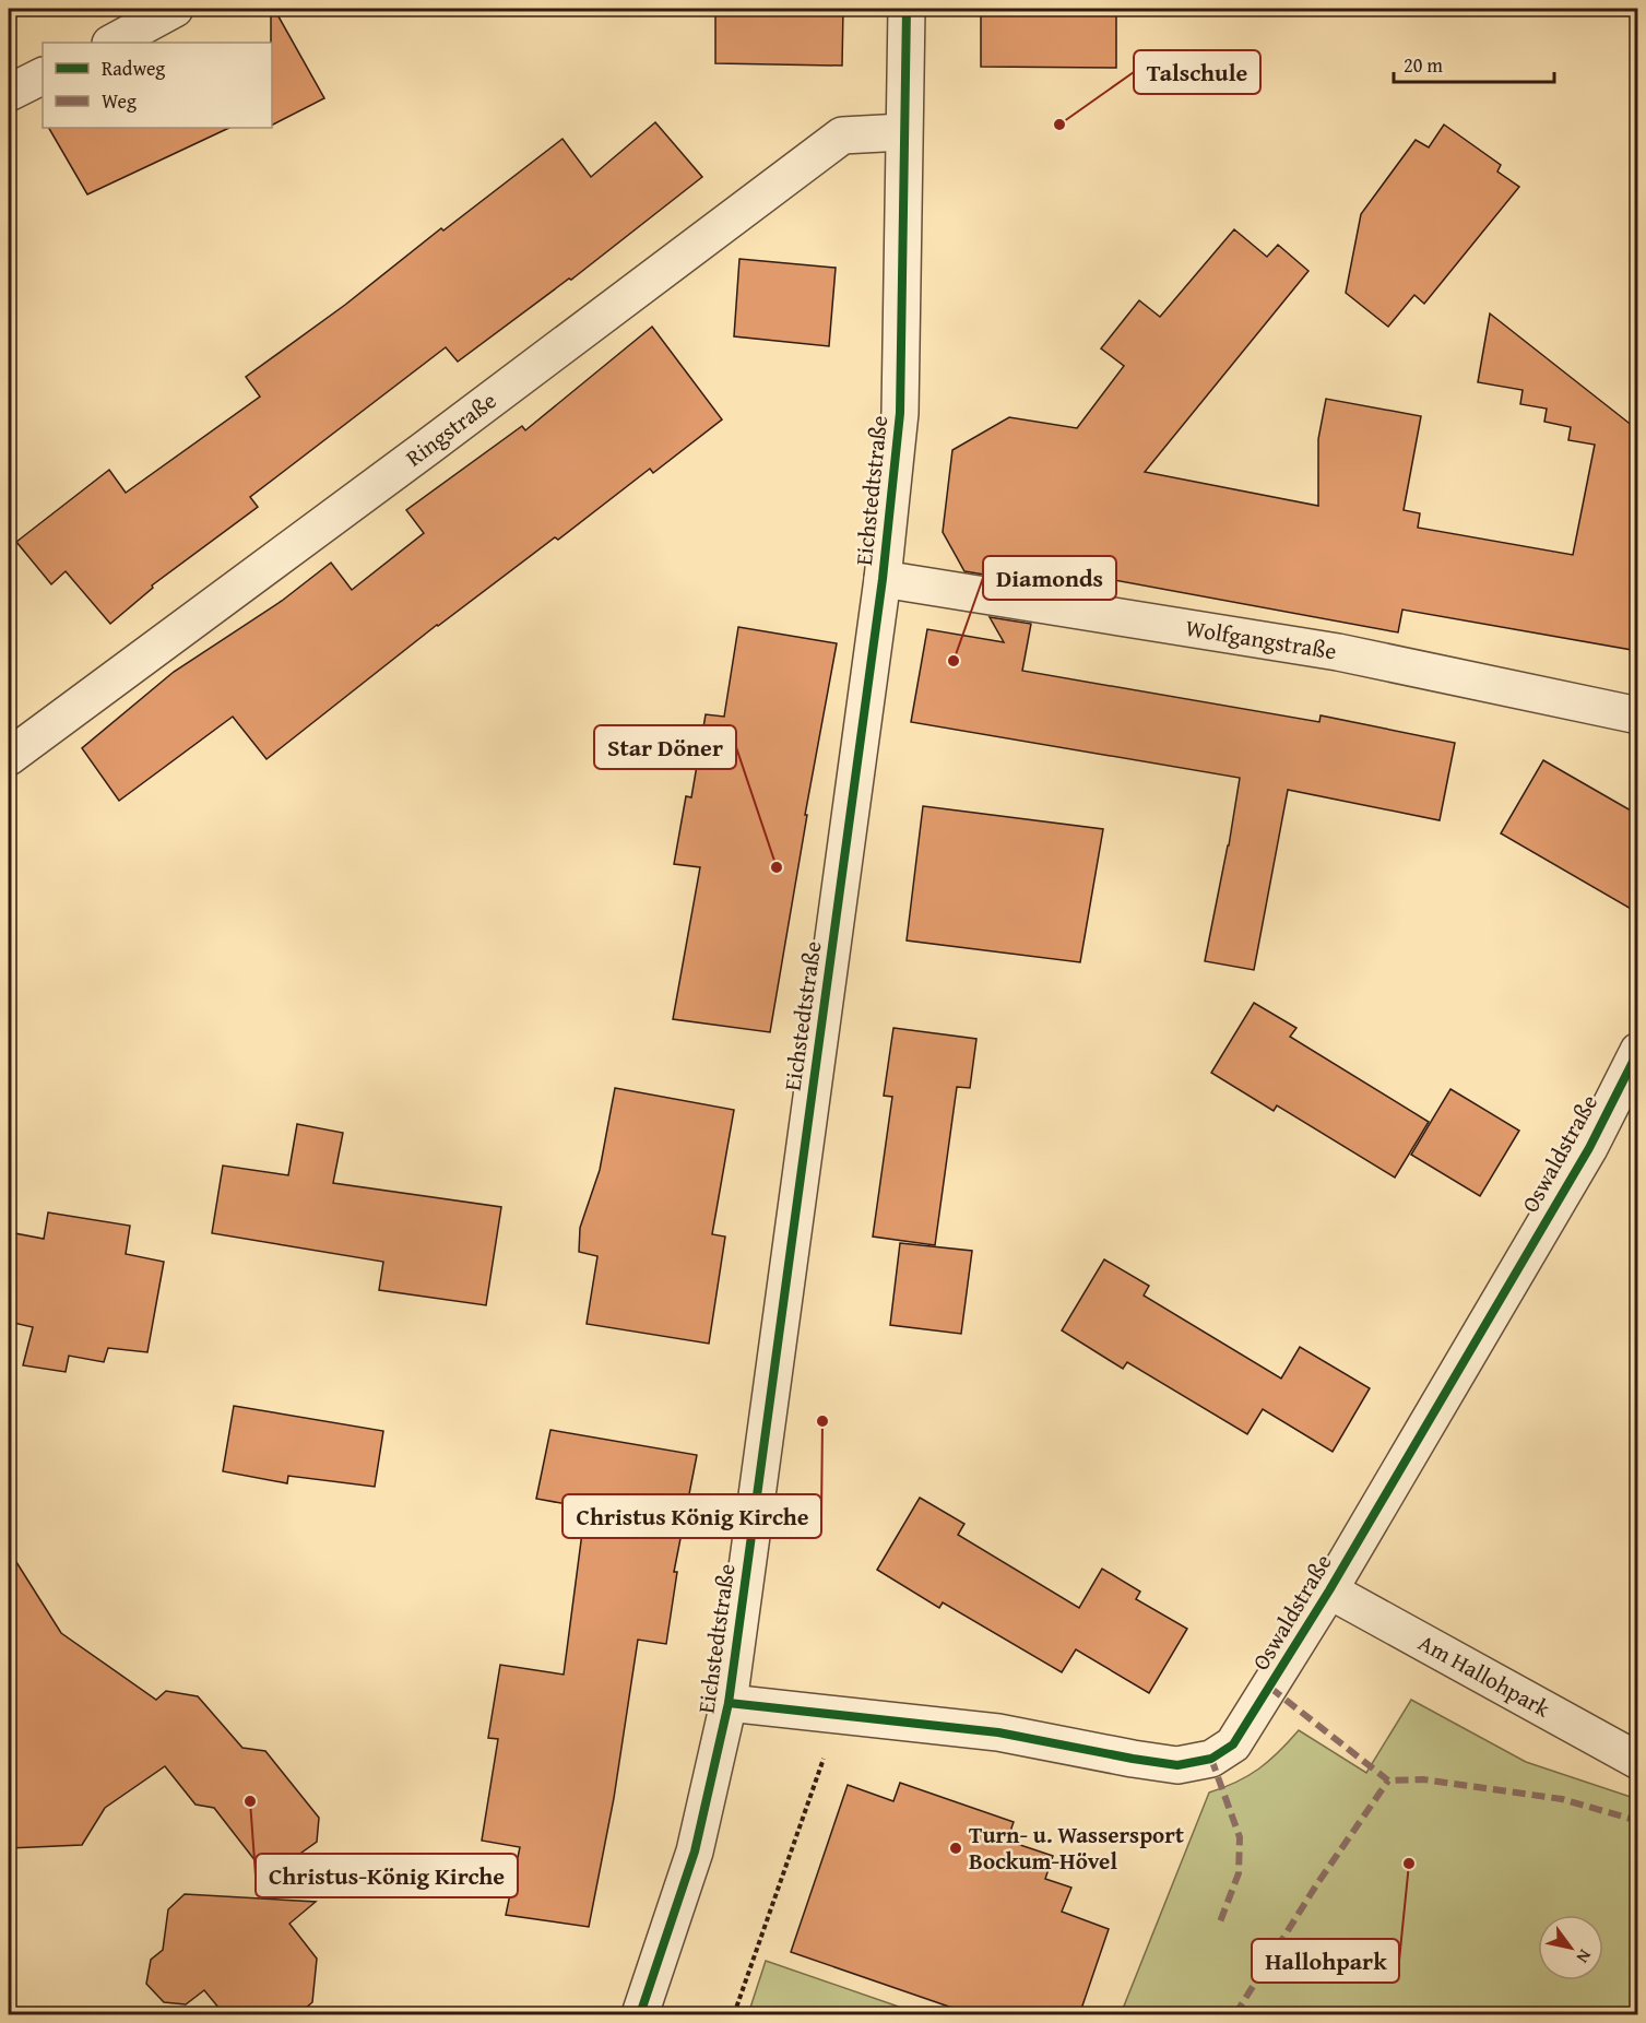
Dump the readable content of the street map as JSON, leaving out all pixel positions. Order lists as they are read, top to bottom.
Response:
{
  "streets": {
    "street": [
      "Ringstraße",
      "Eichstedtstraße",
      "Wolfgangstraße",
      "Oswaldstraße",
      "Am Hallohpark"
    ]
  },
  "crossings": [
    ["Ringstraße", "Eichstedtstraße"],
    ["Eichstedtstraße", "Wolfgangstraße"],
    ["Eichstedtstraße", "Oswaldstraße"],
    ["Oswaldstraße", "Am Hallohpark"]
  ],
  "places": [
    "Talschule",
    "Diamonds",
    "Star Döner",
    "Christus König Kirche",
    "Christus-König Kirche",
    "Turn- u. Wassersport Bockum-Hövel",
    "Hallohpark"
  ],
  "legend": ["Radweg", "Weg"],
  "scale_bar": "20 m",
  "north": "bottom right"
}
